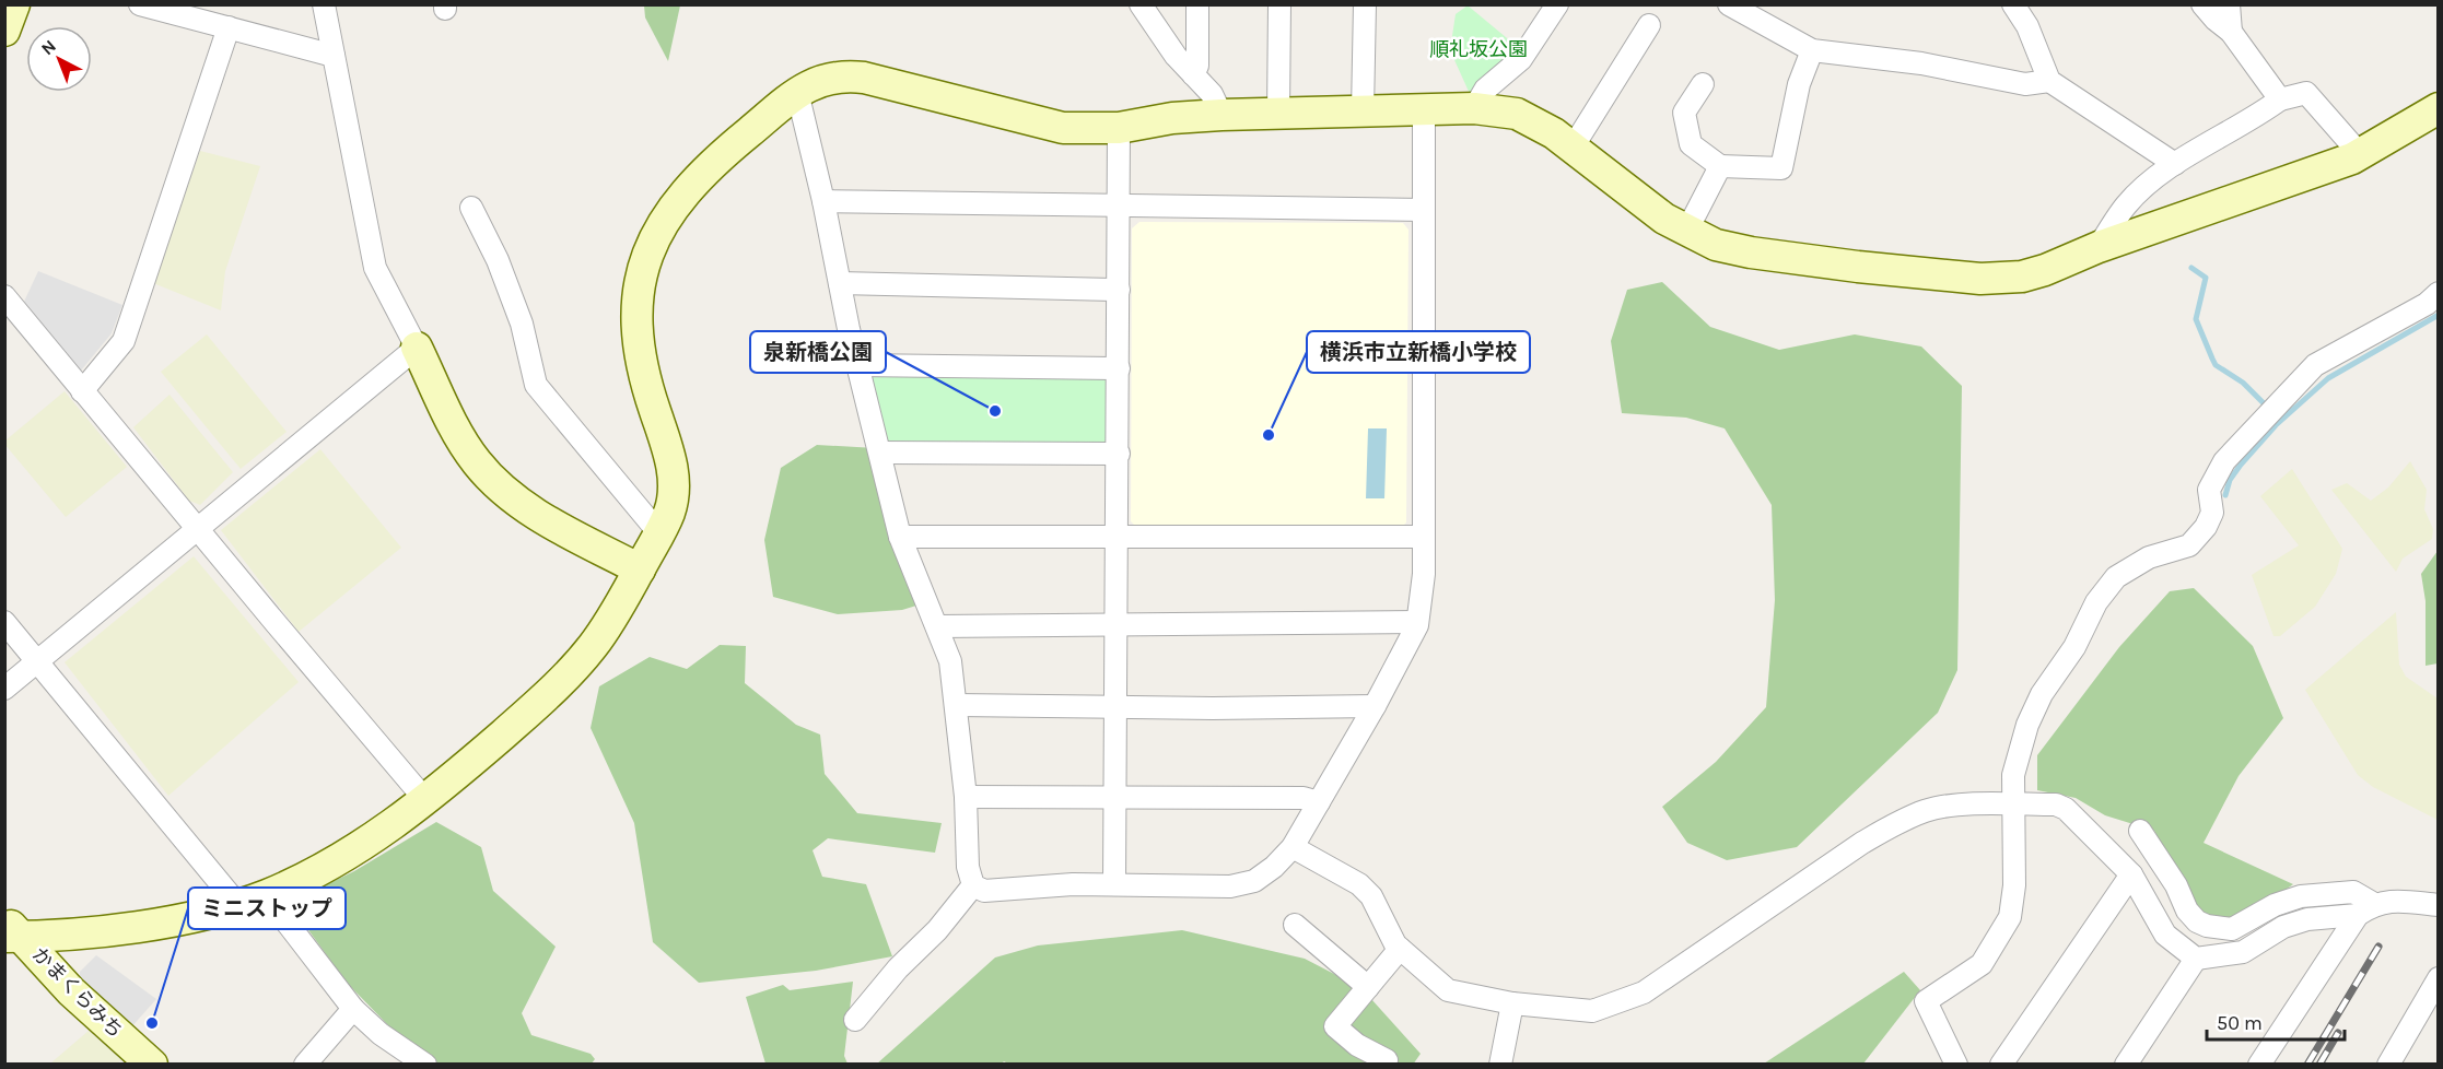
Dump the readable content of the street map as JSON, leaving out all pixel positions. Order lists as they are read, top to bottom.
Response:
{
  "streets": {
    "street": ["かまくらみち"]
  },
  "parks": ["順礼坂公園"],
  "places": ["泉新橋公園", "横浜市立新橋小学校", "ミニストップ"],
  "scale_bar": "50 m",
  "north": "top left"
}
